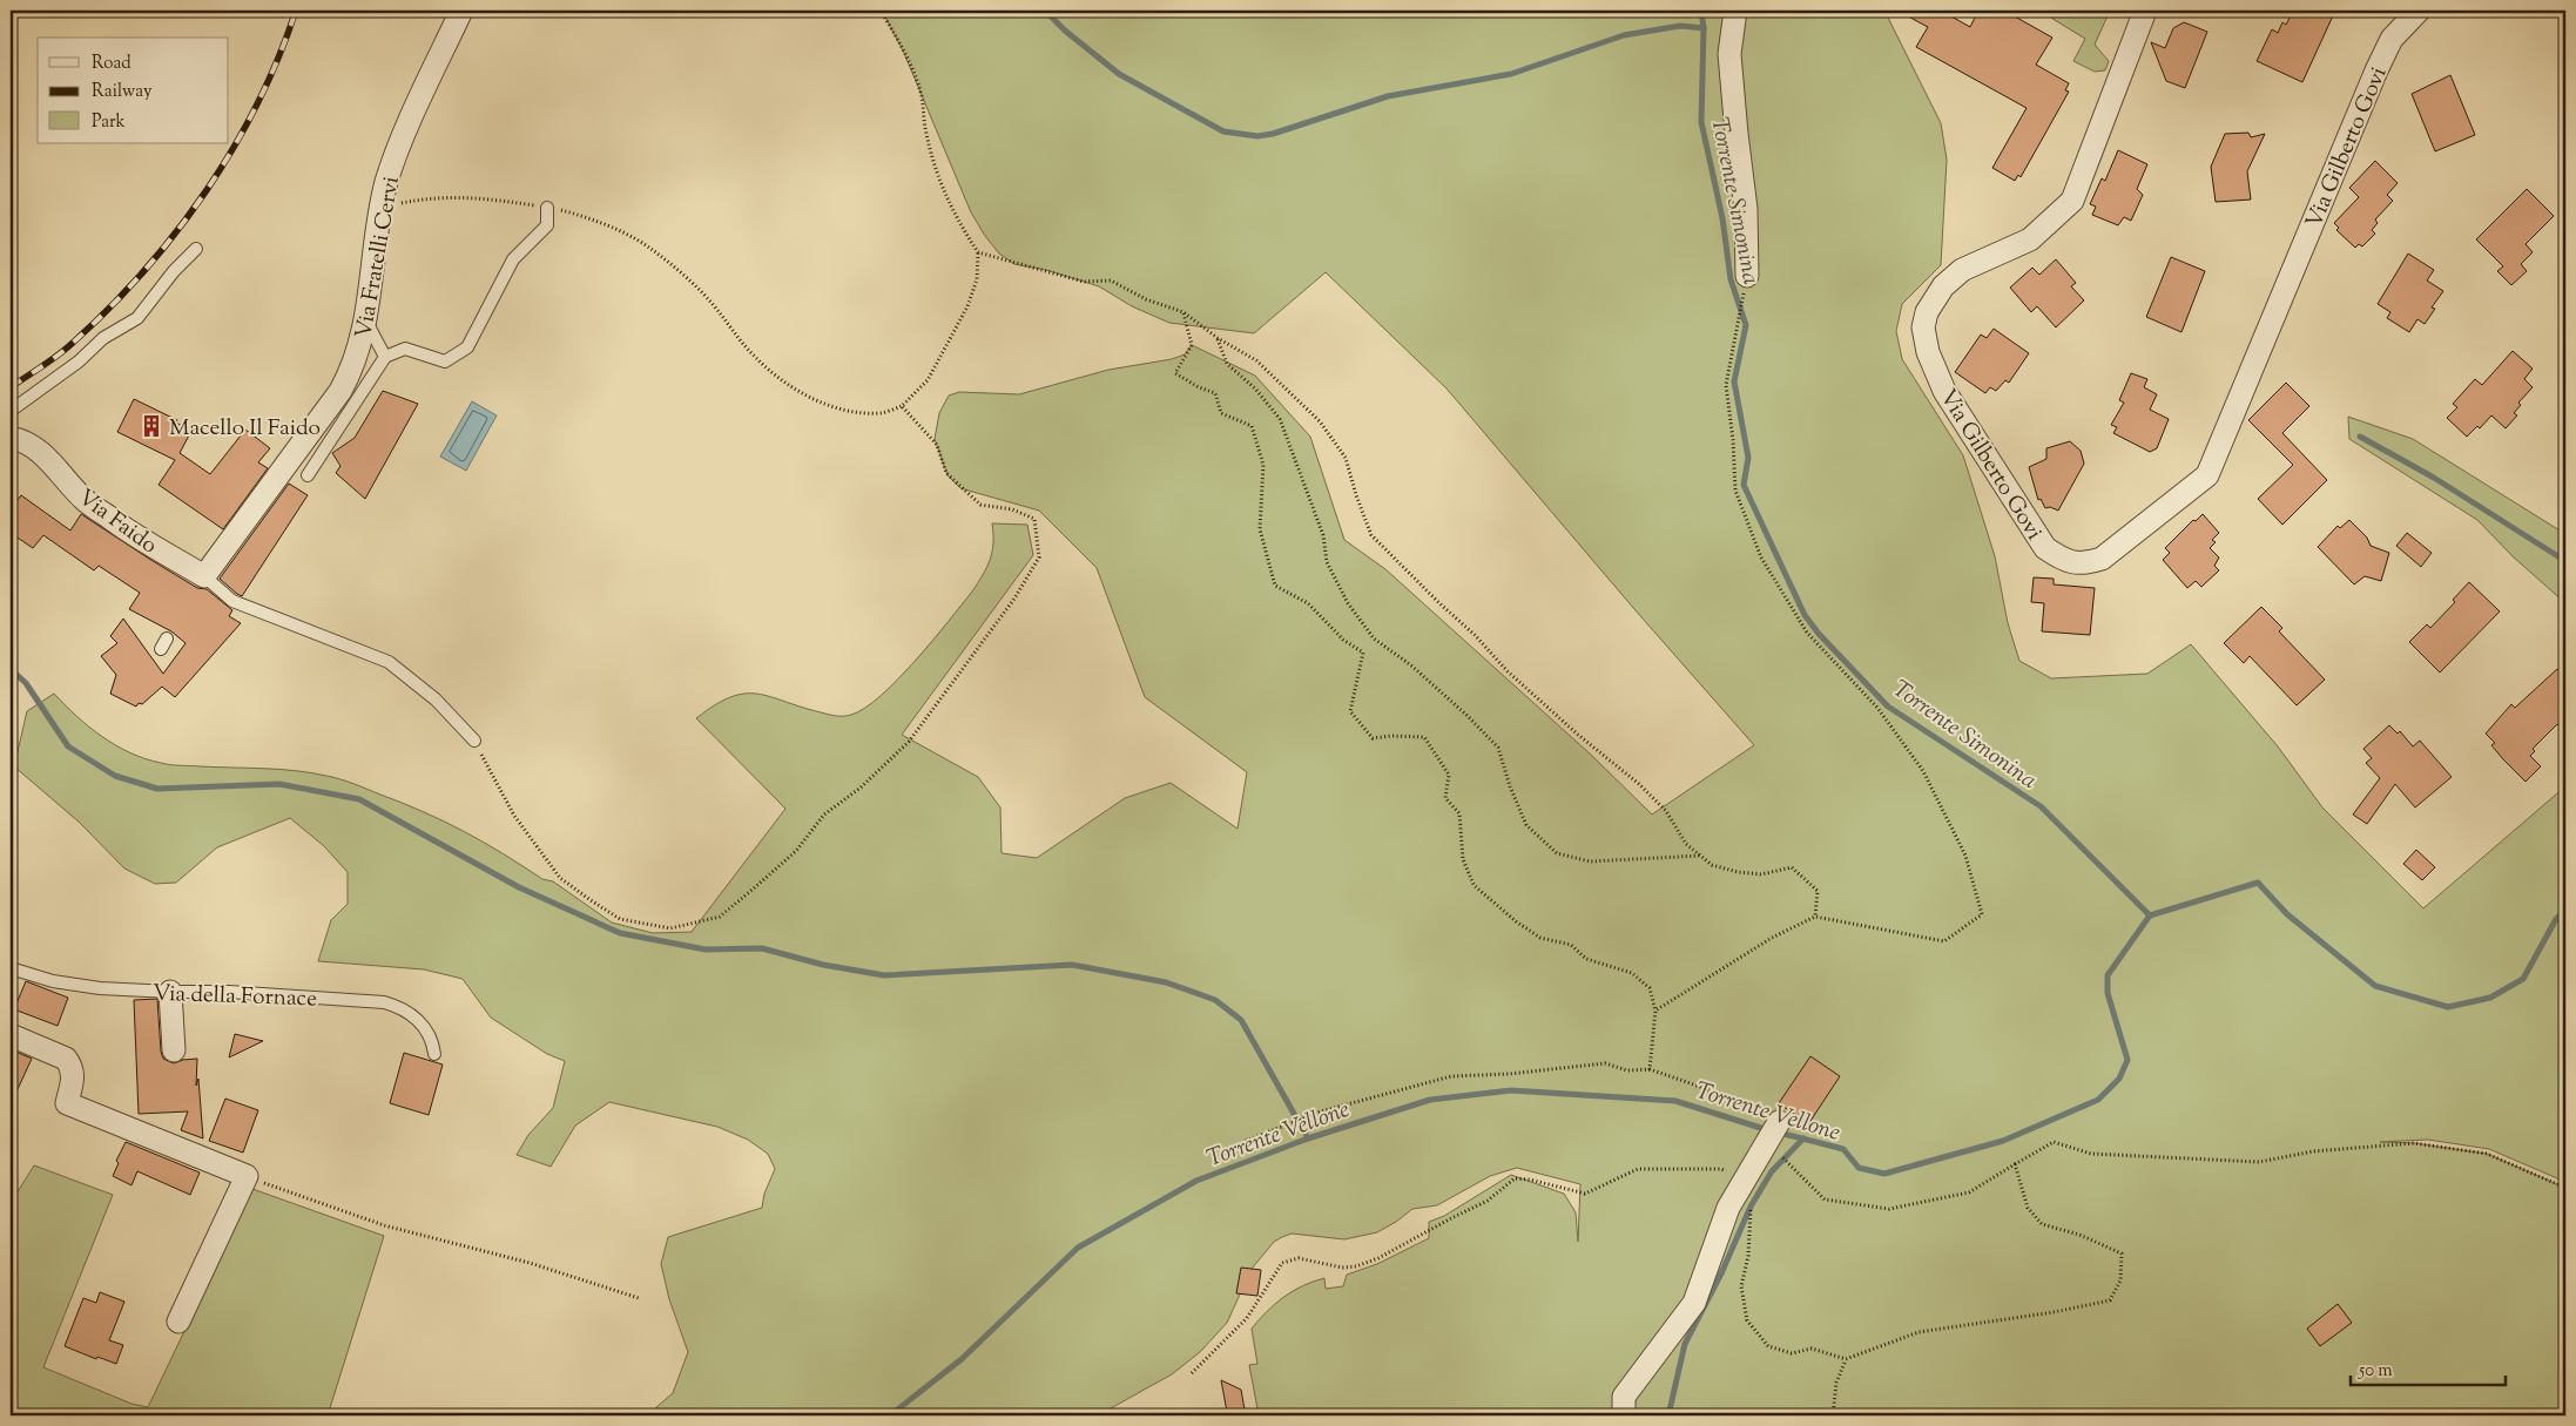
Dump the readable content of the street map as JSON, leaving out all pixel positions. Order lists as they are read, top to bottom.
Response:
{
  "streets": {
    "street": ["Via Gilberto Govi", "Via Fratelli Cervi", "Via Faido"],
    "lane": ["Via della Fornace"]
  },
  "crossings": [
    ["Via Fratelli Cervi", "Via Faido"]
  ],
  "water": ["Torrente Simonina", "Torrente Vellone"],
  "places": {
    "building": ["Macello Il Faido"]
  },
  "legend": ["Road", "Railway", "Park"],
  "scale_bar": "50 m"
}
